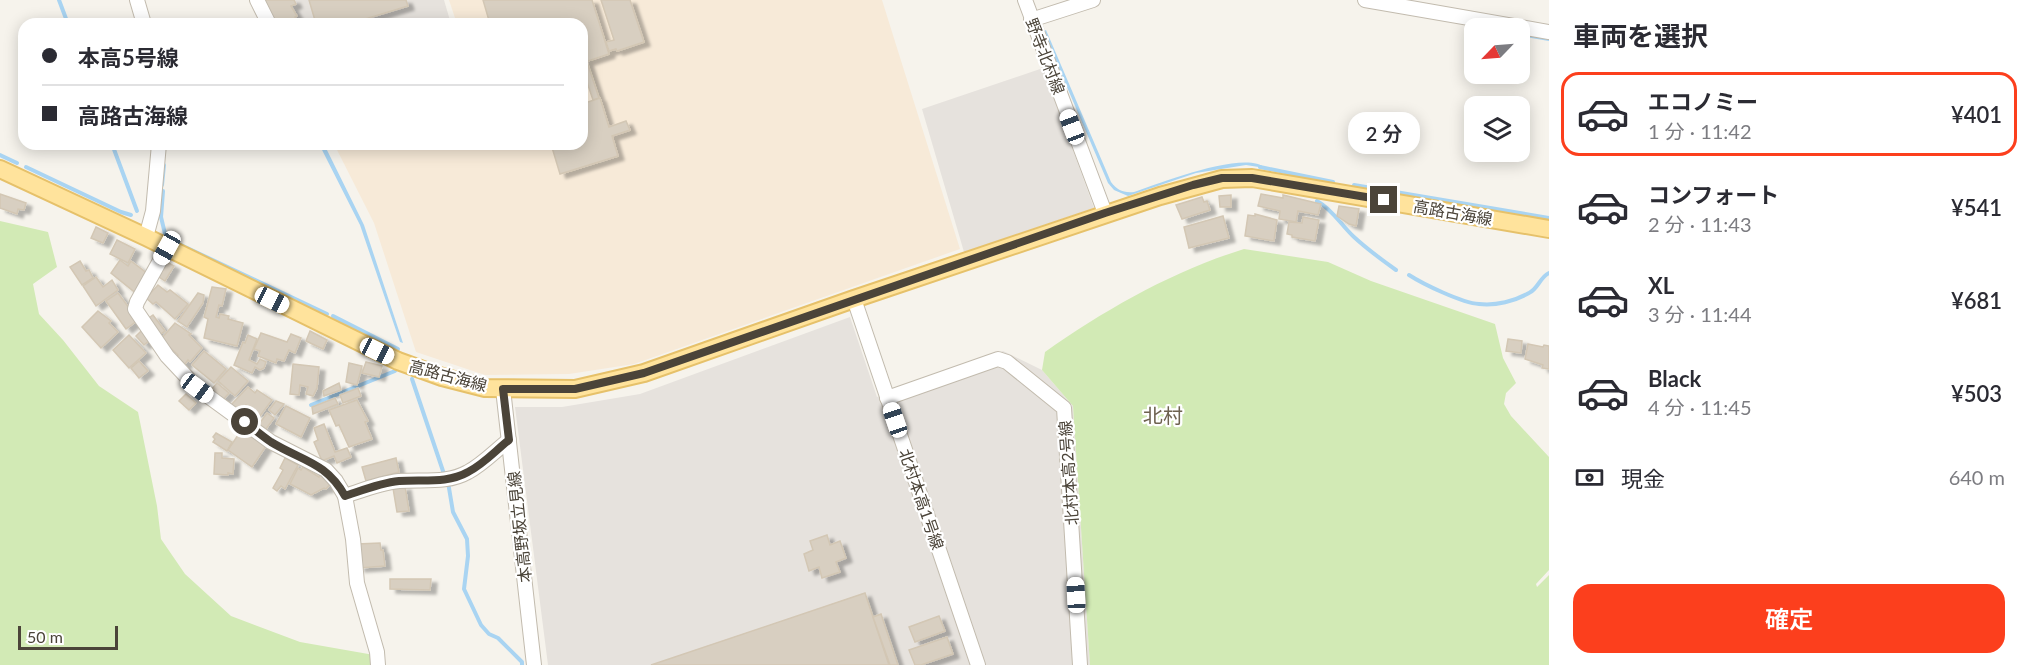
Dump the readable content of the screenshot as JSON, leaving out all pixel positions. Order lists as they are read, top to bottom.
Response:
{
  "streets": {
    "main road": ["高路古海線"],
    "street": [
      "野寺北村線",
      "北村本高2号線",
      "北村本高1号線",
      "本高野坂立見線"
    ]
  },
  "crossings": [
    ["野寺北村線", "高路古海線"],
    ["高路古海線", "北村本高1号線"],
    ["高路古海線", "本高野坂立見線"],
    ["北村本高2号線", "北村本高1号線"]
  ],
  "districts": ["北村"],
  "scale_bar": "50 m",
  "north": "bottom left",
  "page": {
    "heading": "車両を選択",
    "banner": ["本高5号線", "高路古海線"],
    "list": [
      {
        "name": "エコノミー",
        "note": "1 分 · 11:42",
        "value": "¥401"
      },
      {
        "name": "コンフォート",
        "note": "2 分 · 11:43",
        "value": "¥541"
      },
      {
        "name": "XL",
        "note": "3 分 · 11:44",
        "value": "¥681"
      },
      {
        "name": "Black",
        "note": "4 分 · 11:45",
        "value": "¥503"
      }
    ],
    "bubble": "2 分",
    "pay": ["現金", "640 m"],
    "buttons": "確定",
    "scale": "50 m"
  }
}
